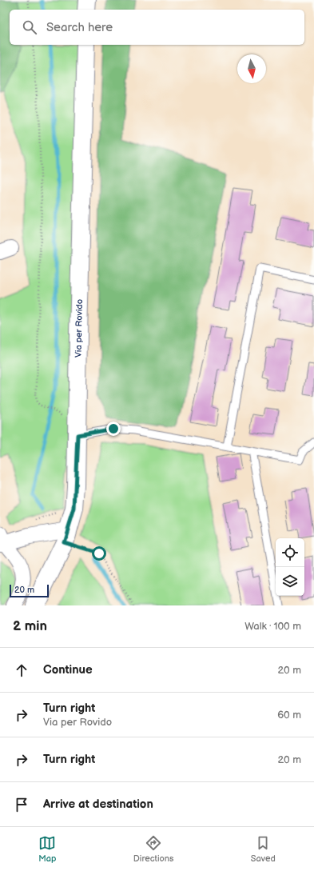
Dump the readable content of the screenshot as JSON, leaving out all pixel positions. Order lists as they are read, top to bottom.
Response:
{
  "streets": {
    "street": ["Via per Rovido"]
  },
  "scale_bar": "20 m",
  "north": "bottom",
  "page": {
    "search": "Search here",
    "scale": "20 m",
    "heading": ["2 min", "Walk · 100 m"],
    "list": [
      ["Continue", "20 m"],
      ["Turn right", "Via per Rovido", "60 m"],
      ["Turn right", "20 m"],
      "Arrive at destination"
    ],
    "nav": ["Map", "Directions", "Saved"]
  }
}
